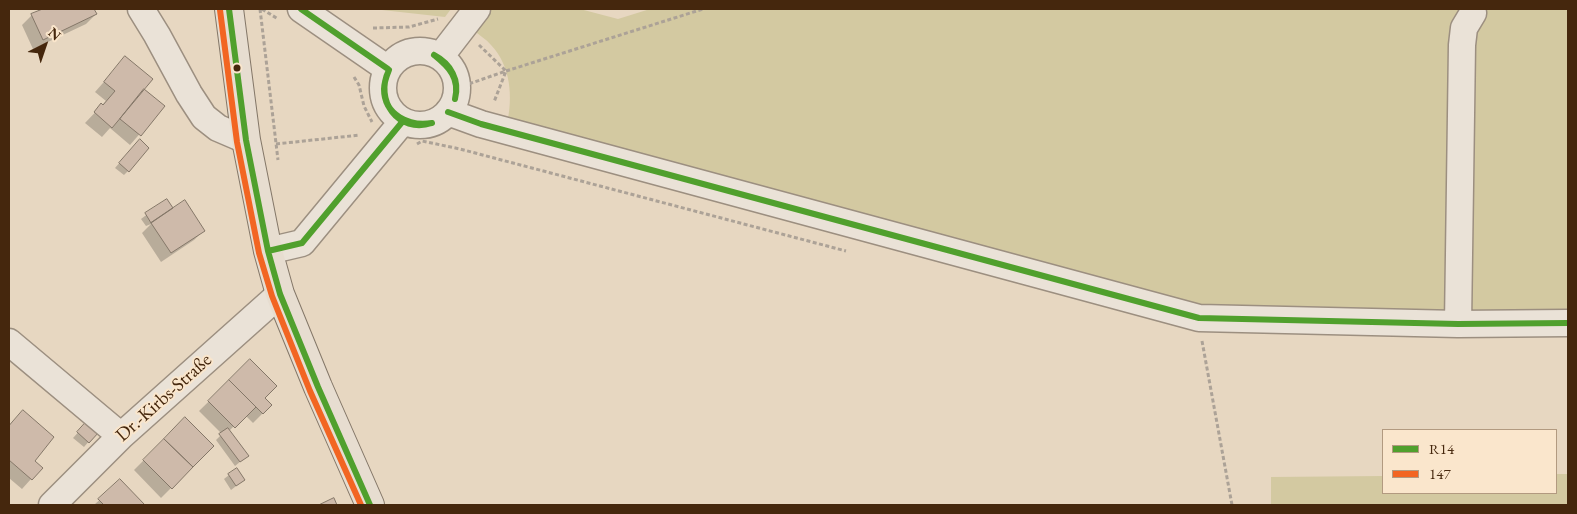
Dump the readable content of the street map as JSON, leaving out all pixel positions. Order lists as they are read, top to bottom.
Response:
{
  "streets": {
    "street": ["Dr.-Kirbs-Straße"]
  },
  "lines": ["transit line R14", "transit line 147"],
  "legend": ["R14", "147"],
  "north": "top right"
}
